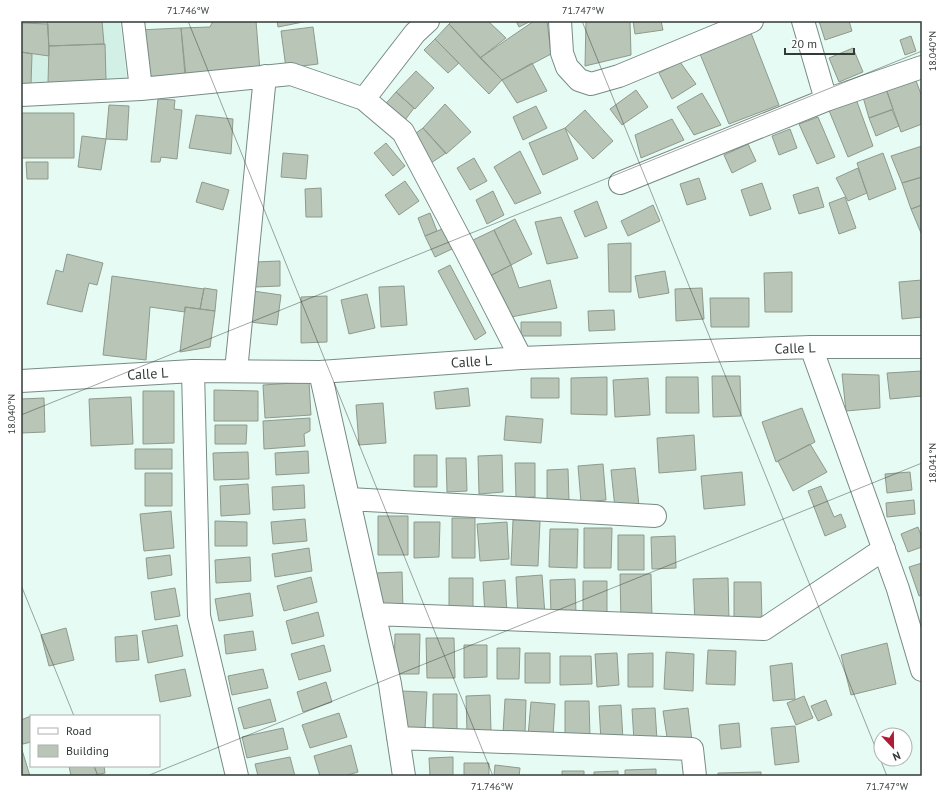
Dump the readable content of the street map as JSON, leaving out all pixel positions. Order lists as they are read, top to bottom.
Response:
{
  "streets": {
    "street": ["Calle L"]
  },
  "legend": ["Road", "Building"],
  "scale_bar": "20 m",
  "north": "bottom",
  "coordinates": [
    "71.746°W",
    "71.747°W",
    "18.040°N",
    "18.041°N"
  ]
}
